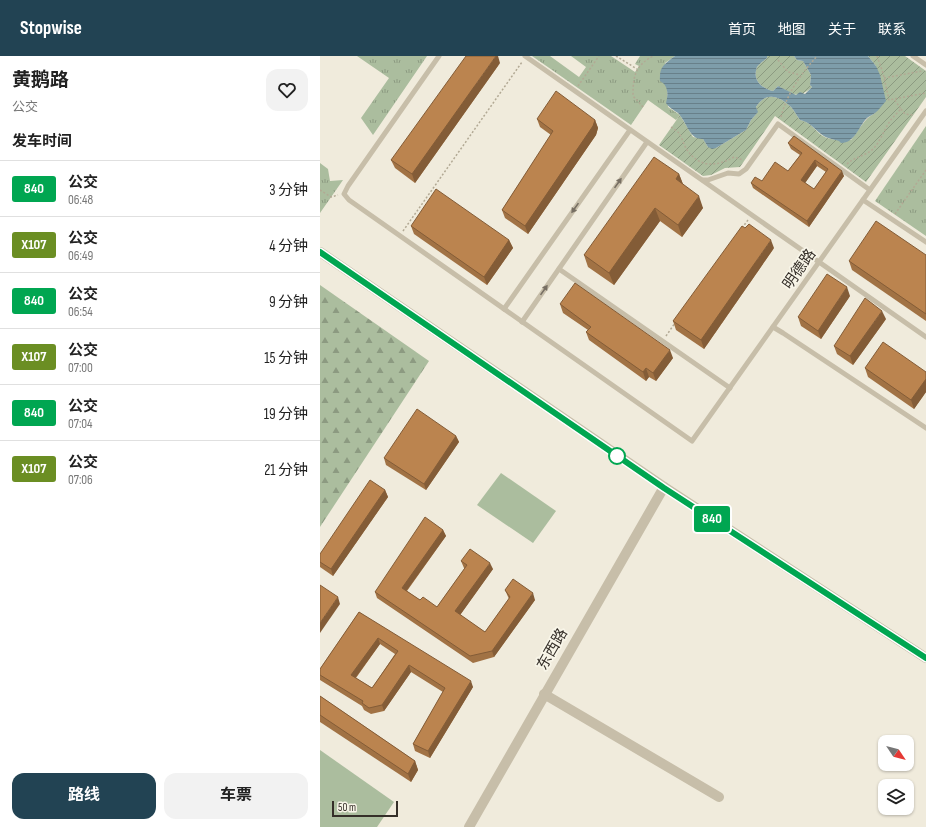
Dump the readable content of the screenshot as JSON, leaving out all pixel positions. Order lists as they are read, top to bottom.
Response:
{
  "streets": {
    "street": ["东西路"],
    "lane": ["明德路"]
  },
  "lines": ["bus line 840"],
  "scale_bar": "50 m",
  "north": "bottom right",
  "page": {
    "header": "Stopwise",
    "nav": [
      "首页",
      "地图",
      "关于",
      "联系"
    ],
    "heading": [
      ["黄鹅路", "公交"],
      "发车时间"
    ],
    "on_map": "840",
    "list": [
      {
        "mark": "840",
        "name": "公交",
        "note": "06:48",
        "value": "3 分钟"
      },
      {
        "mark": "X107",
        "name": "公交",
        "note": "06:49",
        "value": "4 分钟"
      },
      {
        "mark": "840",
        "name": "公交",
        "note": "06:54",
        "value": "9 分钟"
      },
      {
        "mark": "X107",
        "name": "公交",
        "note": "07:00",
        "value": "15 分钟"
      },
      {
        "mark": "840",
        "name": "公交",
        "note": "07:04",
        "value": "19 分钟"
      },
      {
        "mark": "X107",
        "name": "公交",
        "note": "07:06",
        "value": "21 分钟"
      }
    ],
    "buttons": ["路线", "车票"],
    "scale": "50 m"
  }
}
